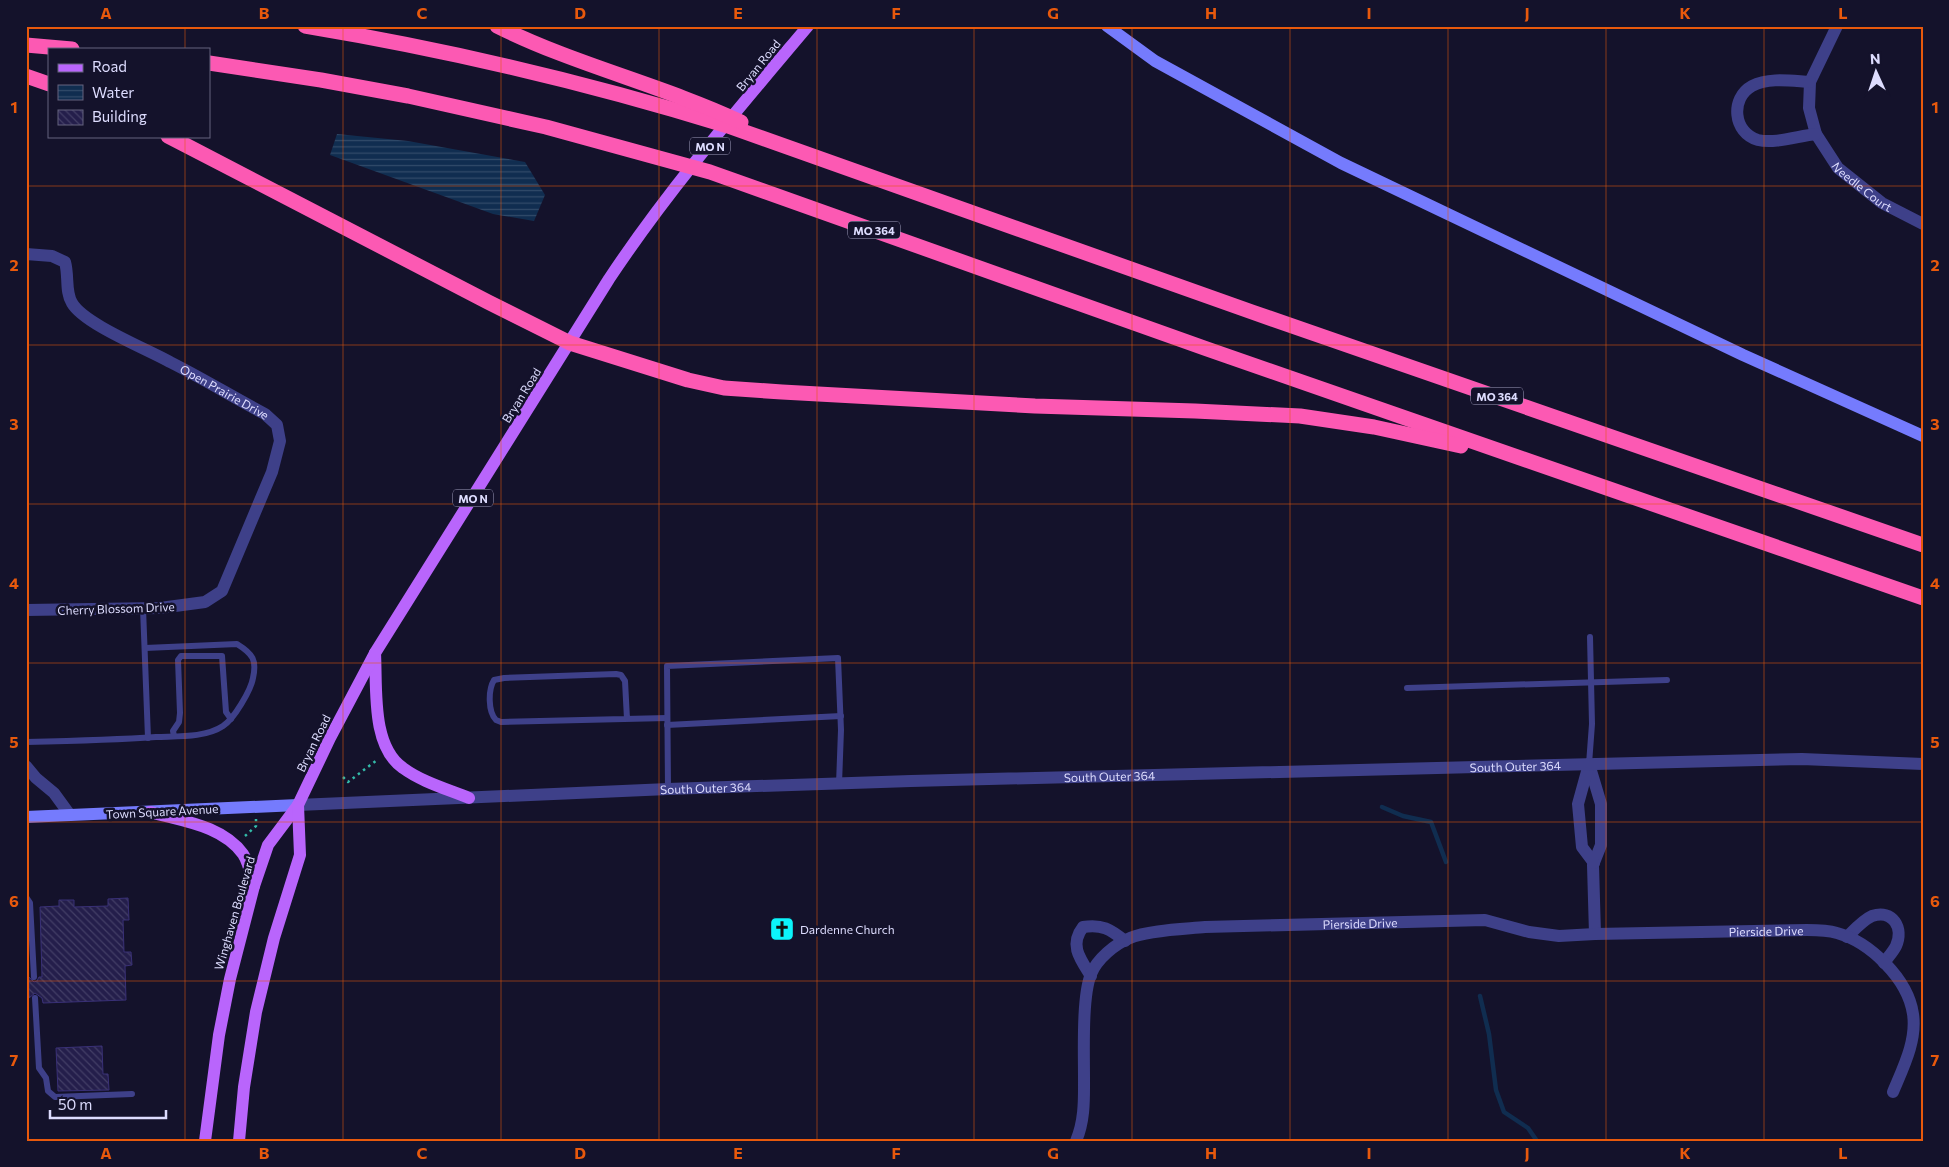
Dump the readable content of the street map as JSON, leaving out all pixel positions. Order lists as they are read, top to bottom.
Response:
{
  "streets": {
    "highway": ["MO 364"],
    "main road": [
      "Bryan Road",
      "MO N",
      "Town Square Avenue",
      "Winghaven Boulevard"
    ],
    "street": [
      "Needle Court",
      "Open Prairie Drive",
      "Cherry Blossom Drive",
      "South Outer 364",
      "Pierside Drive"
    ]
  },
  "crossings": [
    ["Bryan Road", "South Outer 364"],
    ["Bryan Road", "Town Square Avenue"],
    ["Bryan Road", "Winghaven Boulevard"],
    ["Open Prairie Drive", "Cherry Blossom Drive"],
    ["South Outer 364", "Town Square Avenue"],
    ["South Outer 364", "Winghaven Boulevard"],
    ["Town Square Avenue", "Winghaven Boulevard"]
  ],
  "places": {
    "church": ["Dardenne Church"]
  },
  "legend": ["Road", "Water", "Building"],
  "scale_bar": "50 m",
  "north": "top",
  "grid": {
    "columns": [
      "A",
      "B",
      "C",
      "D",
      "E",
      "F",
      "G",
      "H",
      "I",
      "J",
      "K",
      "L"
    ],
    "rows": [
      "1",
      "2",
      "3",
      "4",
      "5",
      "6",
      "7"
    ]
  }
}
